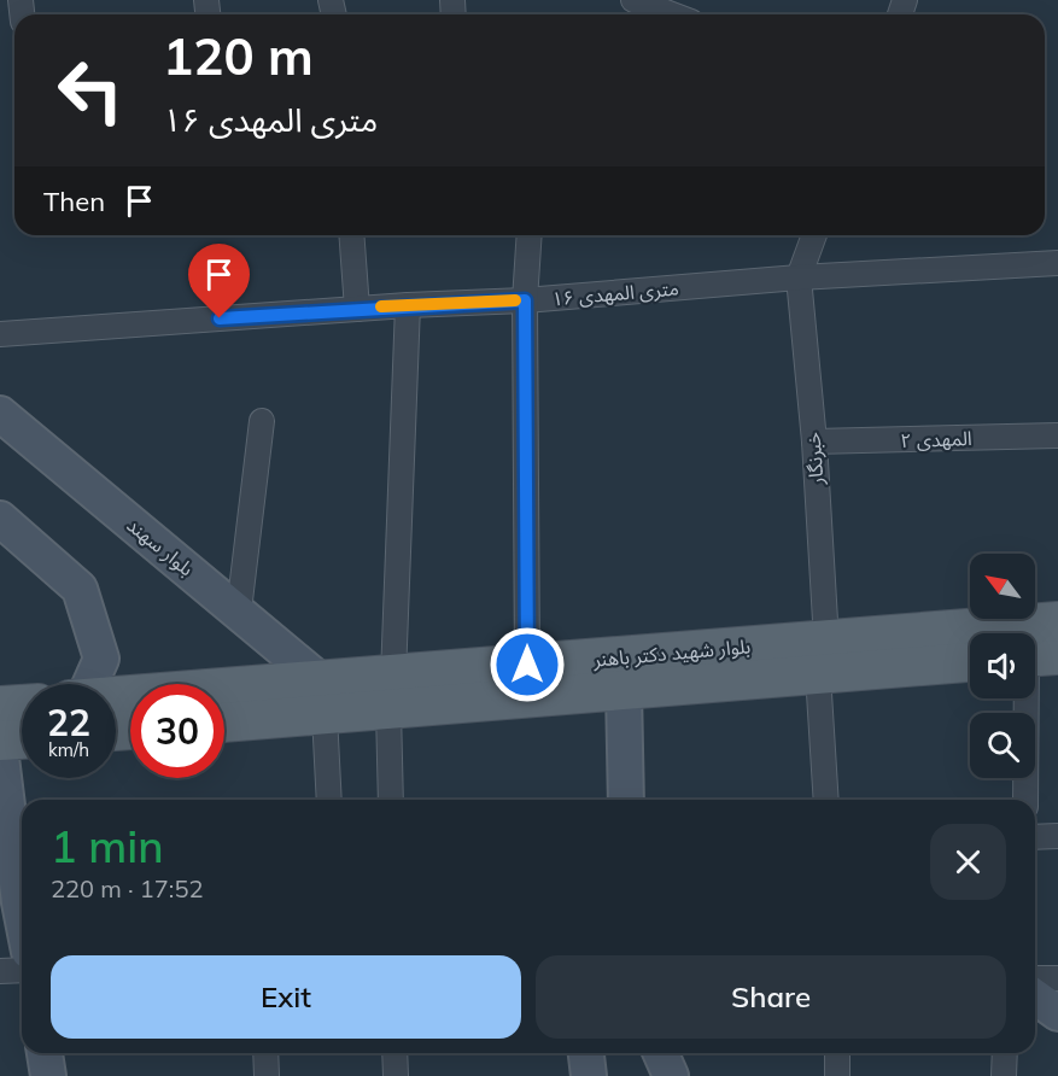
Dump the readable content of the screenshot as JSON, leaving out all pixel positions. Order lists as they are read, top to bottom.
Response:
{
  "streets": {
    "main road": ["بلوار شهید دکتر باهنر"],
    "street": [
      "۱۶ متری المهدی",
      "المهدی ۲",
      "خبرنگار",
      "بلوار سهند"
    ]
  },
  "crossings": [
    ["۱۶ متری المهدی", "خبرنگار"],
    ["المهدی ۲", "خبرنگار"],
    ["خبرنگار", "بلوار شهید دکتر باهنر"],
    ["بلوار سهند", "بلوار شهید دکتر باهنر"]
  ],
  "north": "top left",
  "page": {
    "turn": ["120 m", "۱۶ متری المهدی"],
    "then": "Then",
    "speed": "22 km/h",
    "limit": "30",
    "heading": ["1 min", "220 m · 17:52"],
    "buttons": ["Exit", "Share"]
  }
}
